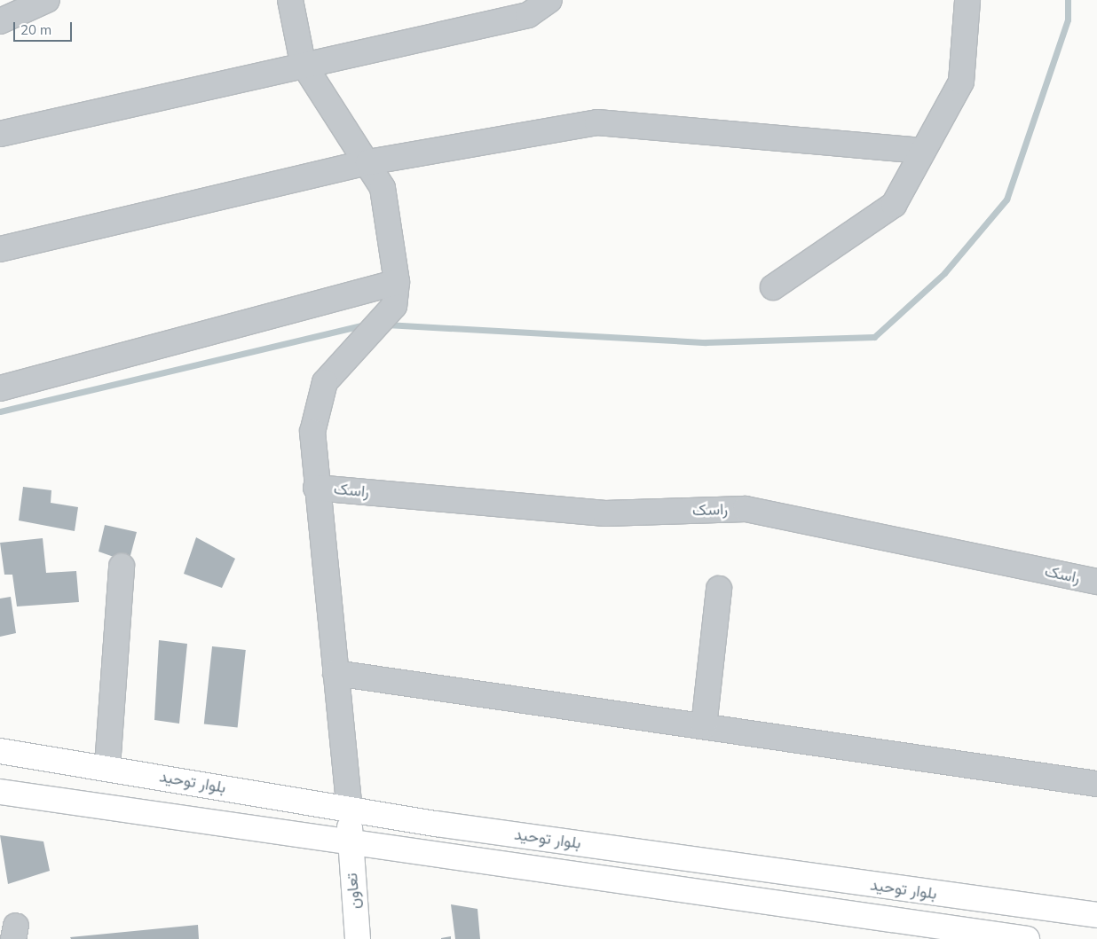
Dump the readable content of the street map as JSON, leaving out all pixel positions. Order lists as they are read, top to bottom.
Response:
{
  "streets": {
    "main road": ["بلوار توحید", "تعاون"],
    "street": ["راسک"]
  },
  "crossings": [
    ["بلوار توحید", "تعاون"]
  ],
  "scale_bar": "20 m"
}
